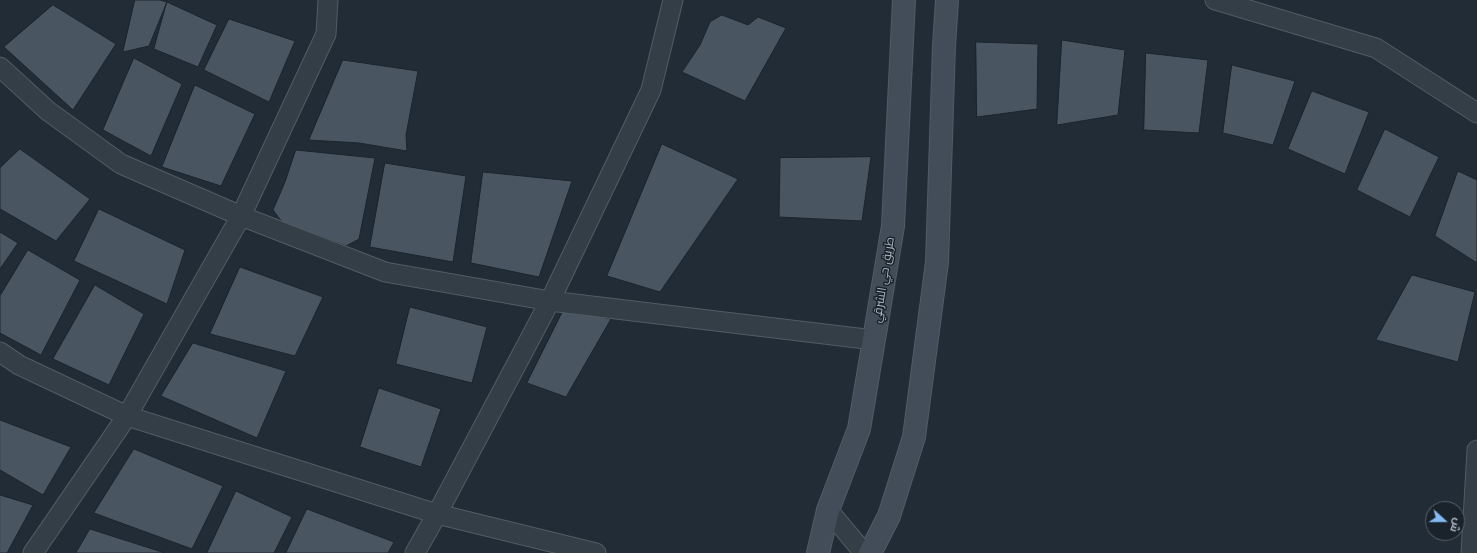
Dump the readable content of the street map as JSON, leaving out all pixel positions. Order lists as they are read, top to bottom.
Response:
{
  "streets": {
    "street": ["طريق حي الشرقي"]
  },
  "north": "right"
}
